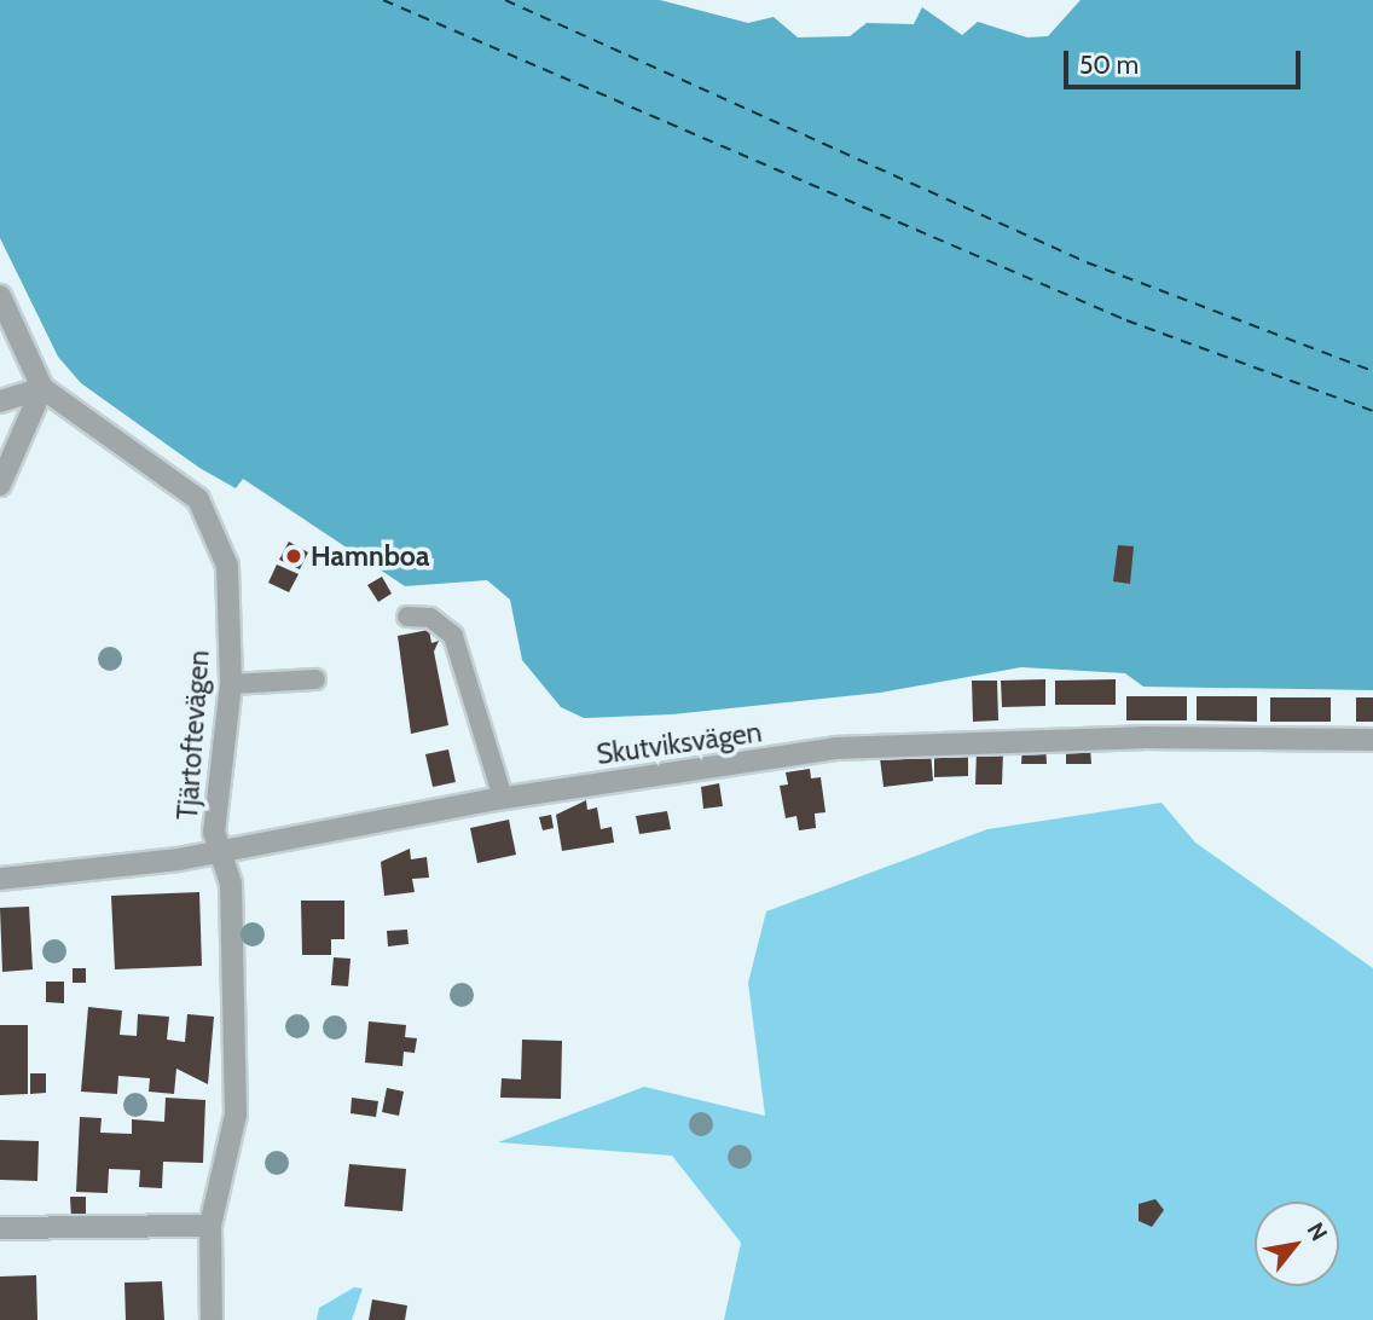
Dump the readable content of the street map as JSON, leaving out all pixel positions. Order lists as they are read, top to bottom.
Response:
{
  "streets": {
    "street": ["Tjärtoftevägen", "Skutviksvägen"]
  },
  "crossings": [
    ["Tjärtoftevägen", "Skutviksvägen"]
  ],
  "places": ["Hamnboa"],
  "scale_bar": "50 m",
  "north": "top right"
}
